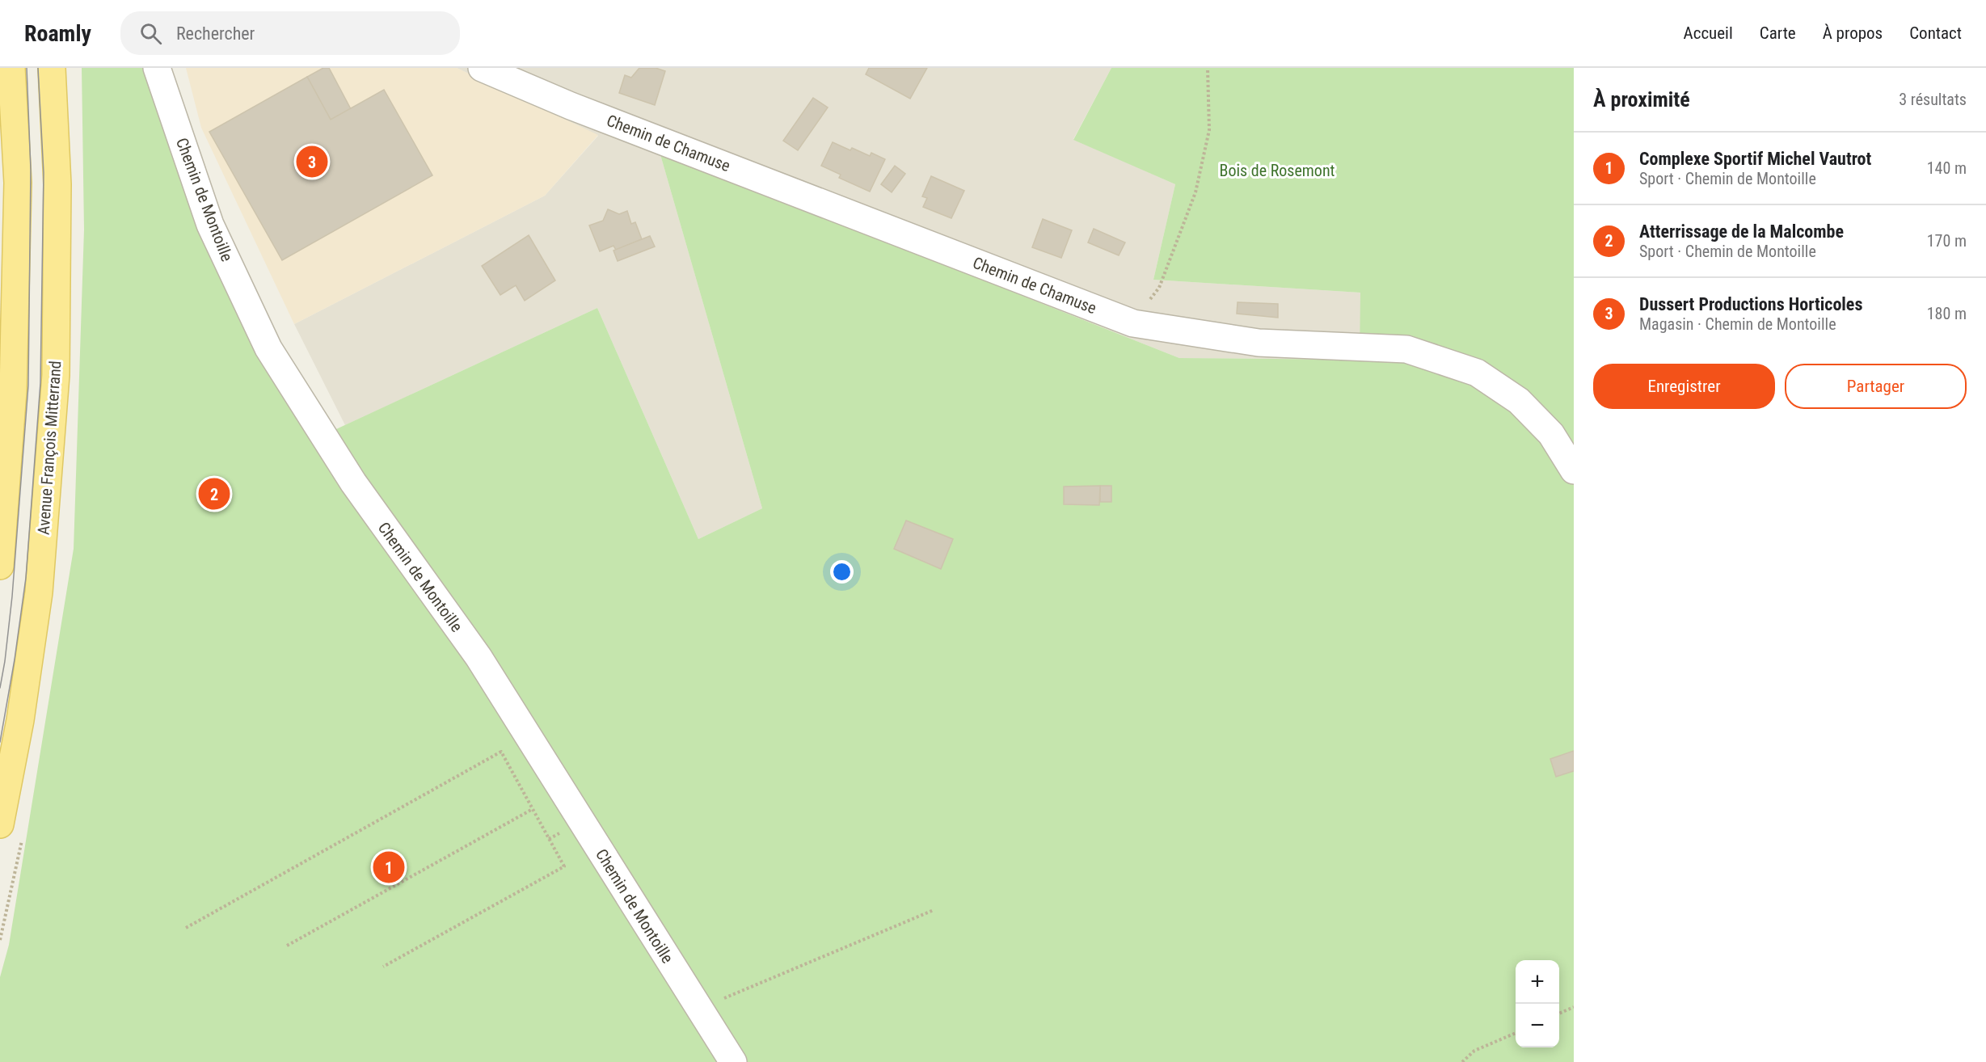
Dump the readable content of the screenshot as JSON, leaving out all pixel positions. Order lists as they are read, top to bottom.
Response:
{
  "streets": {
    "main road": ["Avenue François Mitterrand"],
    "street": ["Chemin de Chamuse", "Chemin de Montoille"]
  },
  "parks": ["Bois de Rosemont"],
  "page": {
    "header": "Roamly",
    "search": "Rechercher",
    "nav": [
      "Accueil",
      "Carte",
      "À propos",
      "Contact"
    ],
    "heading": ["À proximité", "3 résultats"],
    "list": [
      {
        "mark": "1",
        "name": "Complexe Sportif Michel Vautrot",
        "note": "Sport · Chemin de Montoille",
        "value": "140 m"
      },
      {
        "mark": "2",
        "name": "Atterrissage de la Malcombe",
        "note": "Sport · Chemin de Montoille",
        "value": "170 m"
      },
      {
        "mark": "3",
        "name": "Dussert Productions Horticoles",
        "note": "Magasin · Chemin de Montoille",
        "value": "180 m"
      }
    ],
    "pins": ["3", "2", "1"],
    "buttons": ["Enregistrer", "Partager"],
    "map_buttons": ["+", "−"]
  }
}
